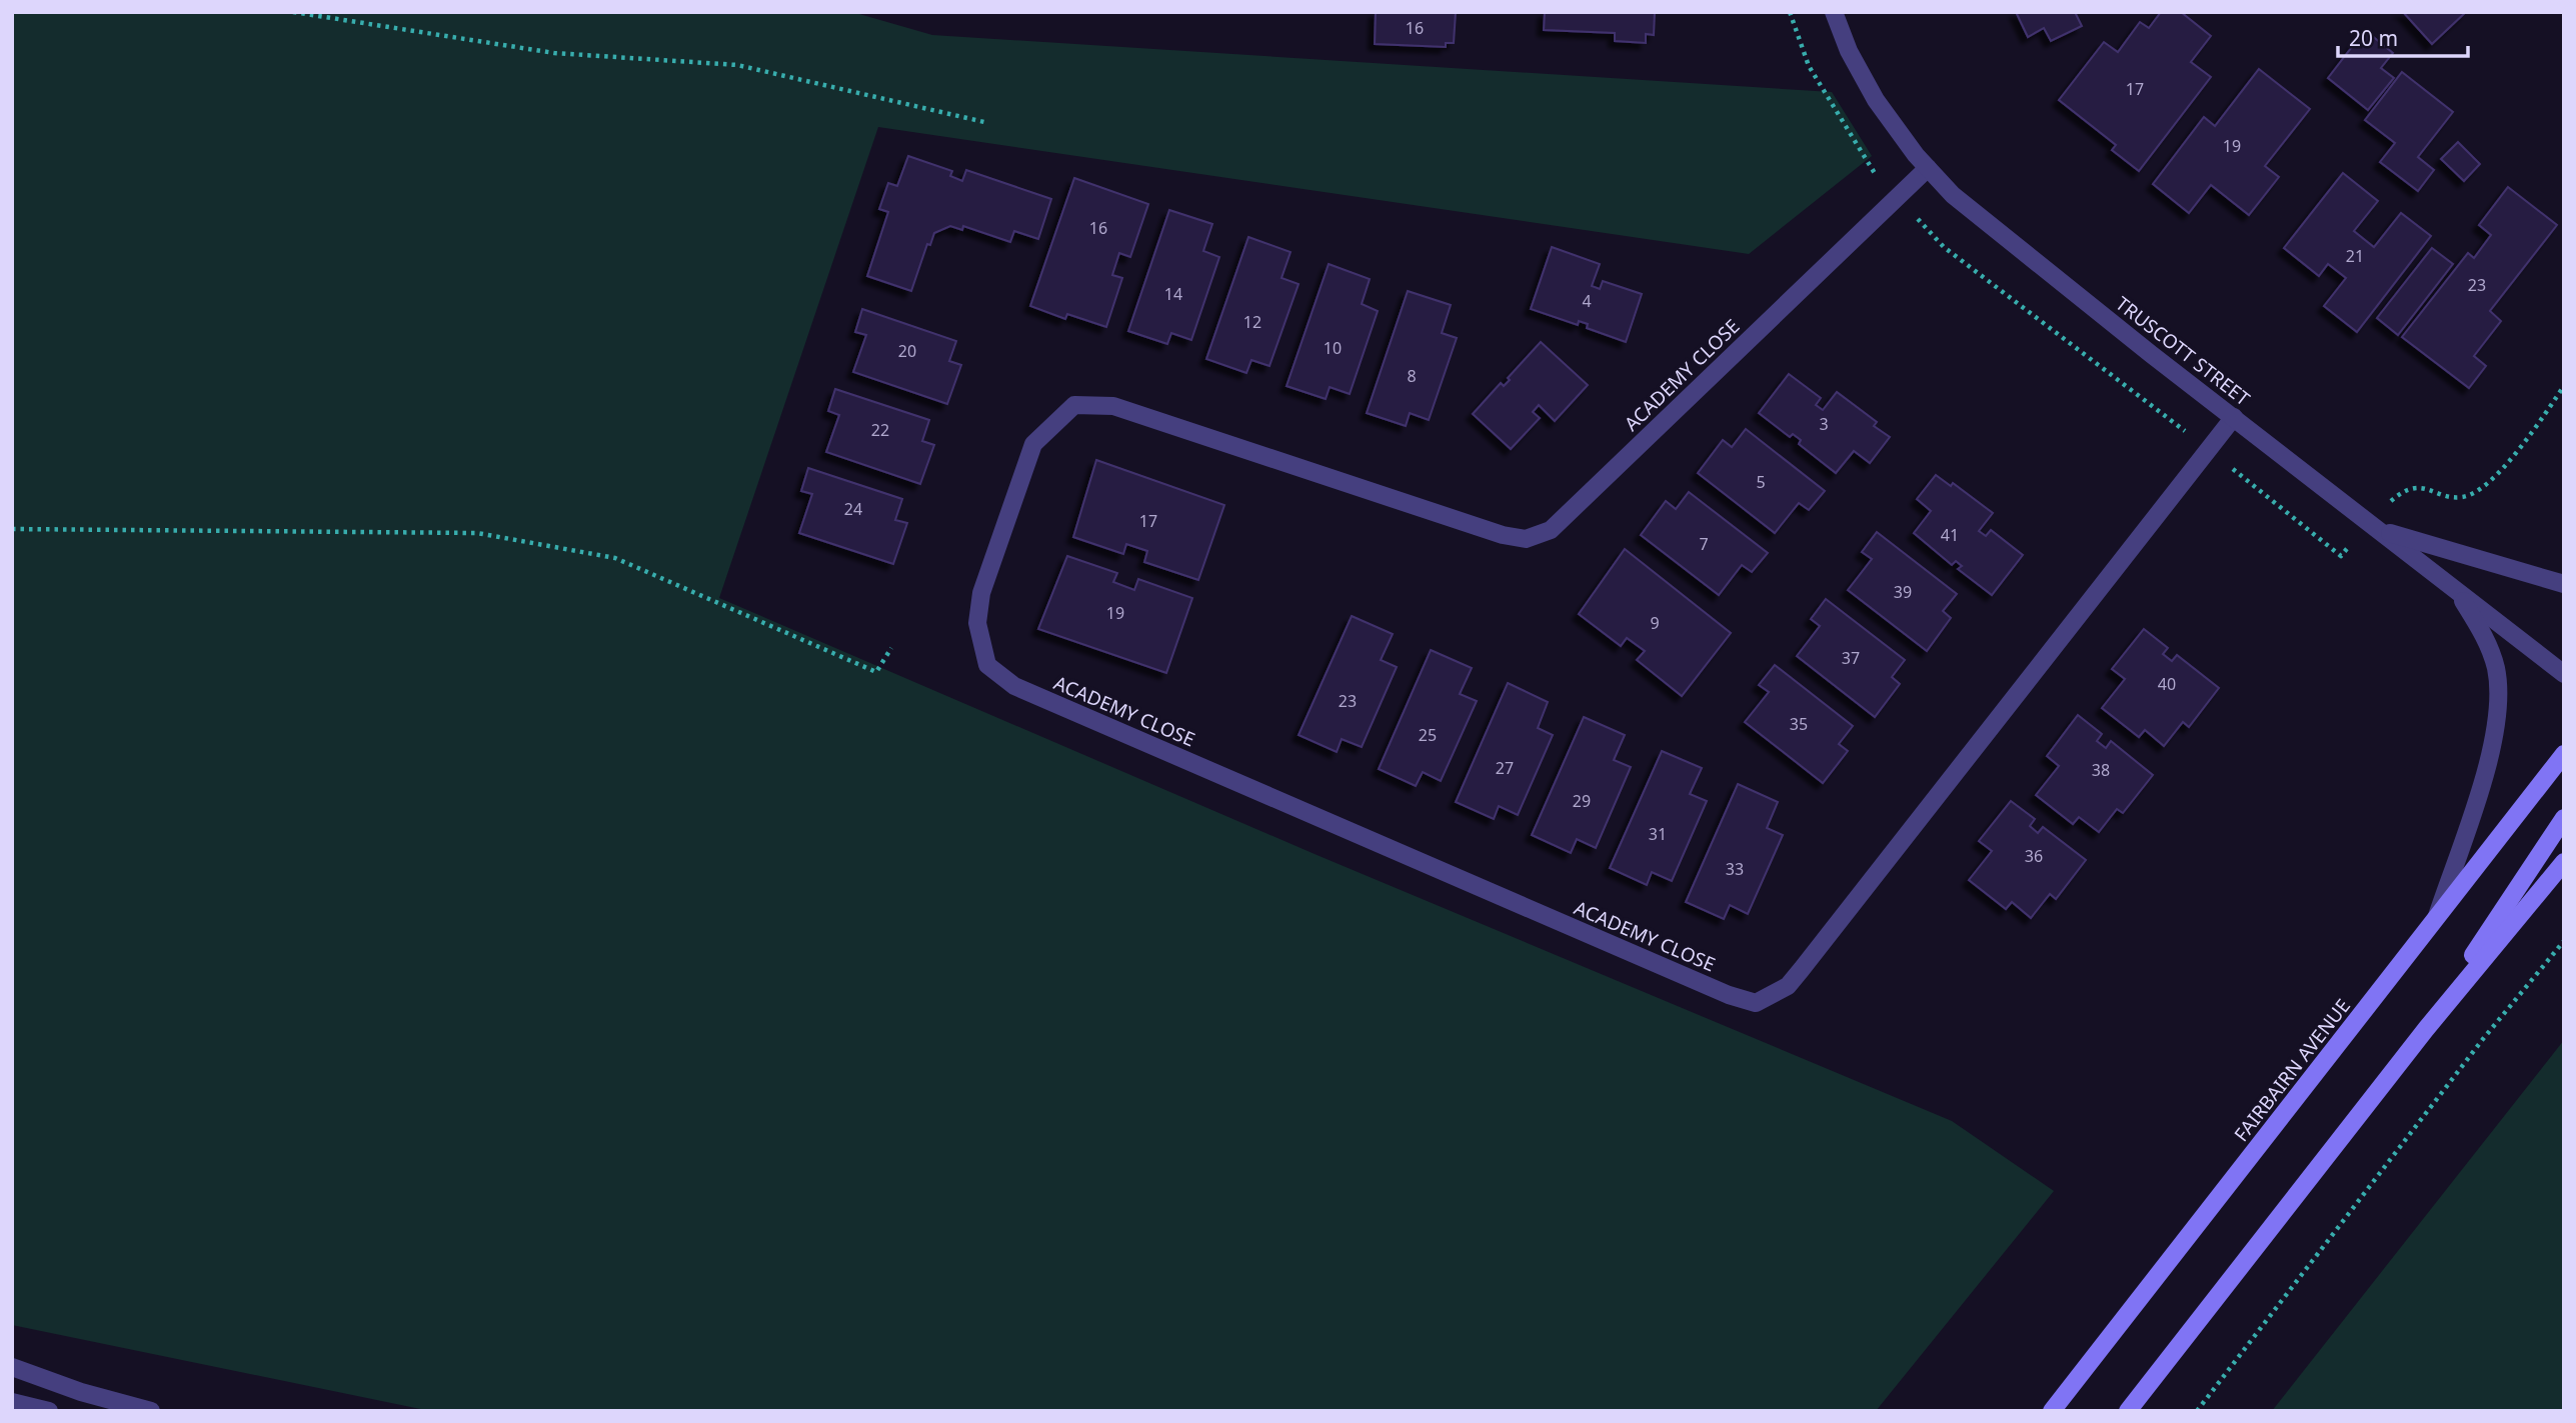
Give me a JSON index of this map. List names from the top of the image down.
{
  "streets": {
    "main road": ["FAIRBAIRN AVENUE"],
    "street": ["TRUSCOTT STREET", "ACADEMY CLOSE"]
  },
  "crossings": [
    ["TRUSCOTT STREET", "ACADEMY CLOSE"]
  ],
  "house_numbers": [
    "16",
    "17",
    "19",
    "16",
    "21",
    "23",
    "14",
    "4",
    "12",
    "10",
    "20",
    "8",
    "3",
    "22",
    "5",
    "24",
    "17",
    "41",
    "7",
    "39",
    "19",
    "9",
    "37",
    "40",
    "23",
    "35",
    "25",
    "27",
    "38",
    "29",
    "31",
    "36",
    "33"
  ],
  "scale_bar": "20 m"
}
